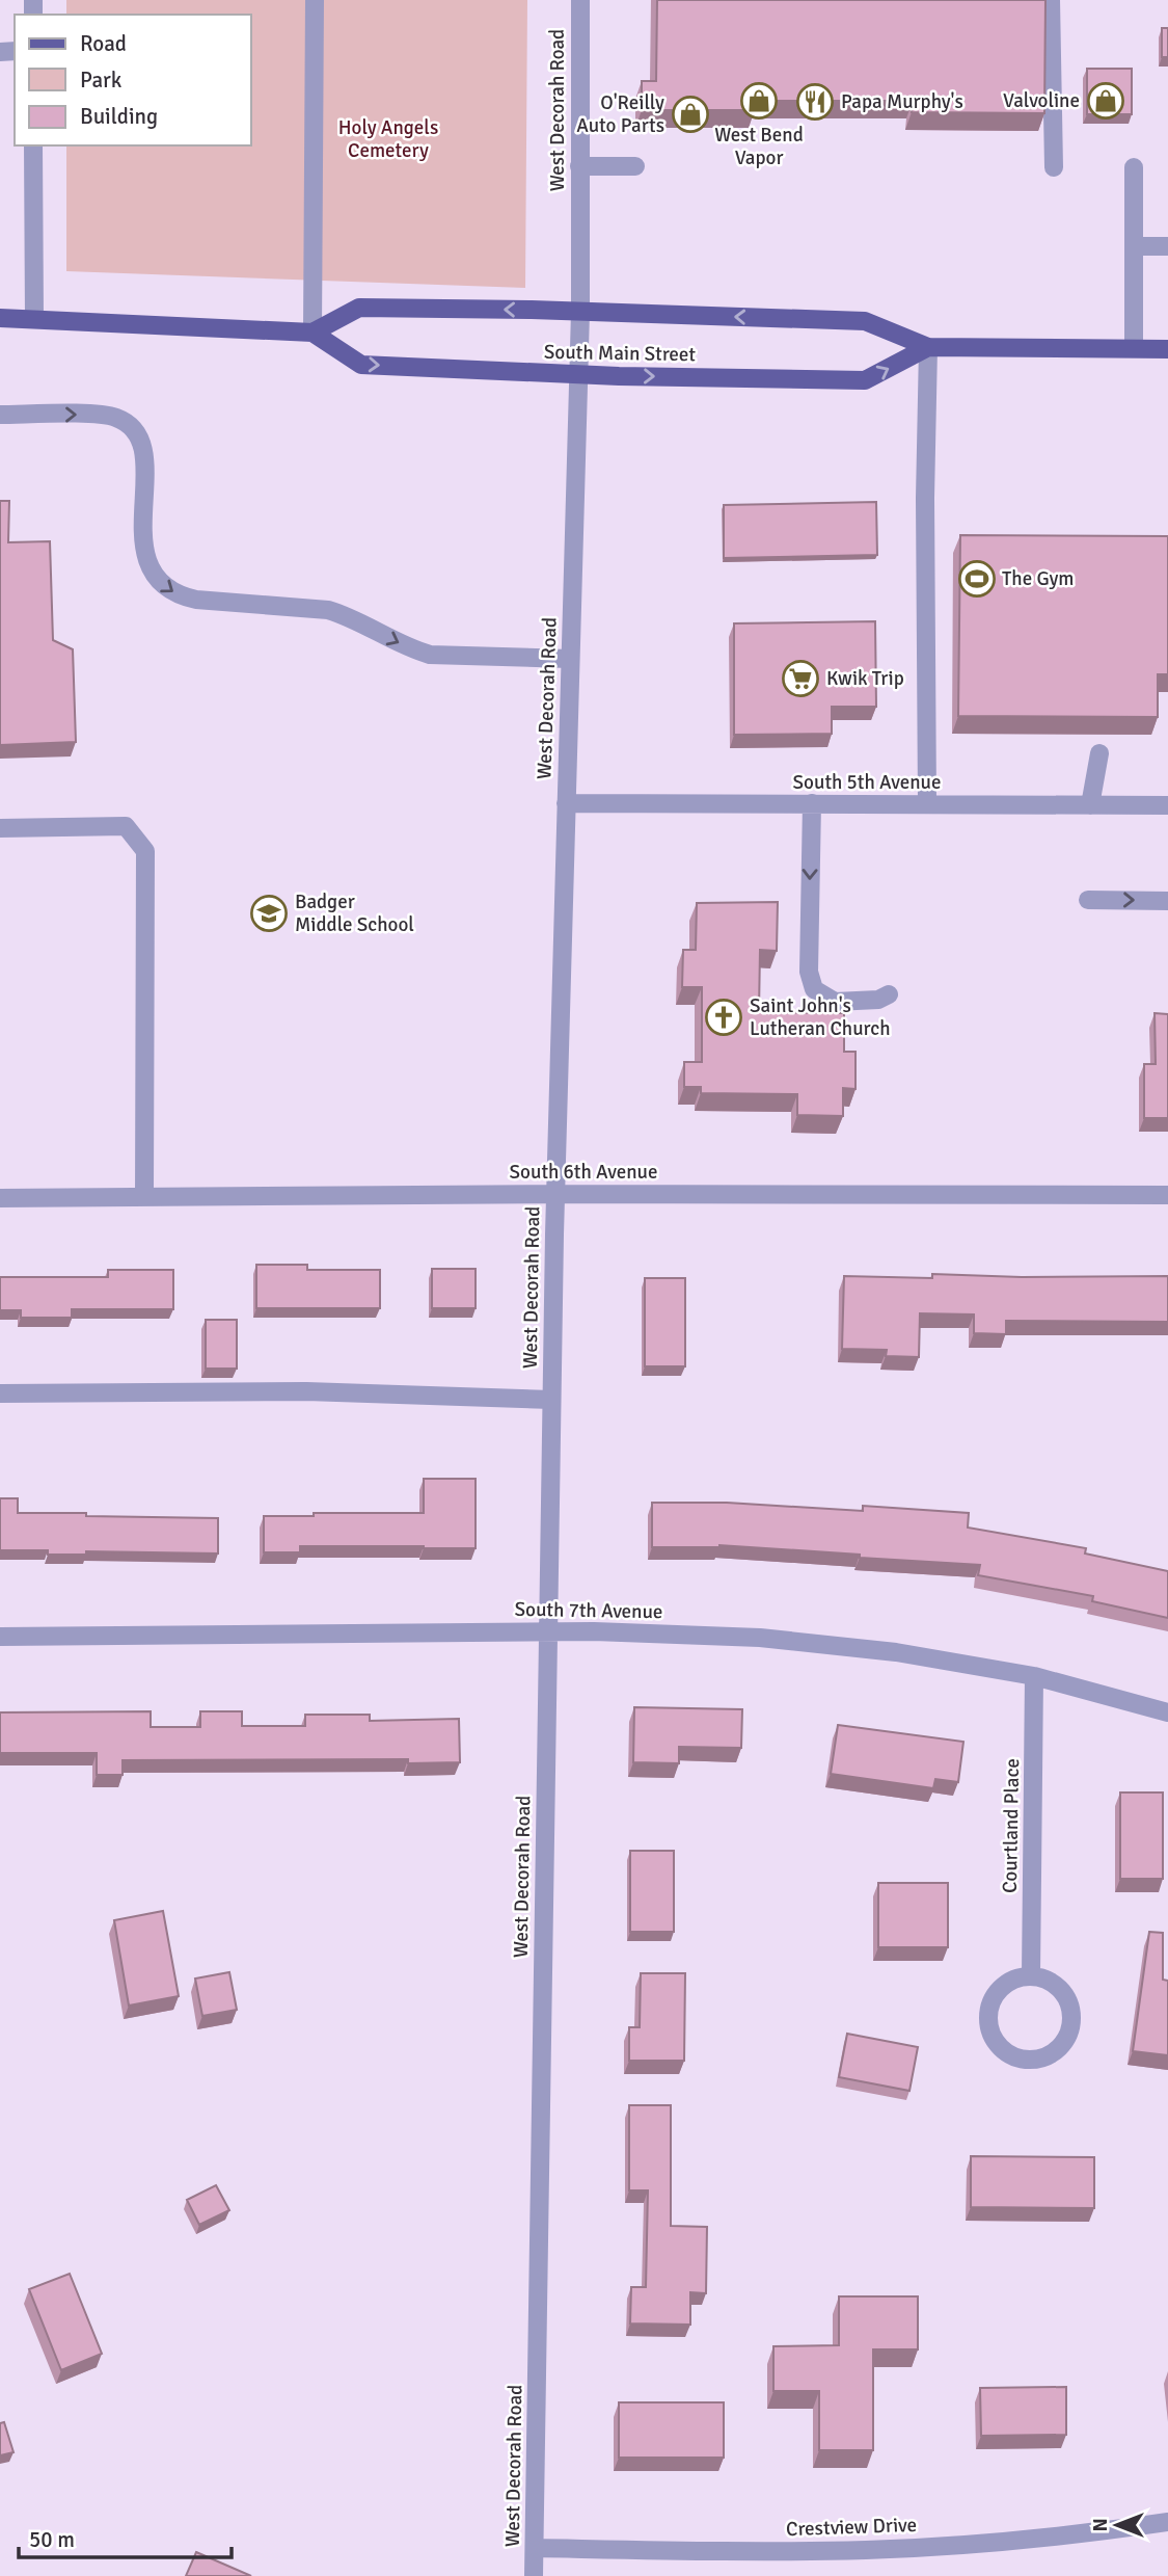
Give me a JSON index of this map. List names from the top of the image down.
{
  "streets": {
    "main road": ["South Main Street"],
    "street": [
      "West Decorah Road",
      "South 5th Avenue",
      "South 6th Avenue",
      "South 7th Avenue",
      "Courtland Place",
      "Crestview Drive"
    ]
  },
  "crossings": [
    ["West Decorah Road", "South Main Street"],
    ["West Decorah Road", "South 5th Avenue"],
    ["West Decorah Road", "South 6th Avenue"],
    ["West Decorah Road", "South 7th Avenue"],
    ["West Decorah Road", "Crestview Drive"],
    ["South 7th Avenue", "Courtland Place"]
  ],
  "parks": ["Holy Angels Cemetery"],
  "places": {
    "shop": ["West Bend Vapor", "Valvoline", "O'Reilly Auto Parts"],
    "restaurant": ["Papa Murphy's"],
    "sports": ["The Gym"],
    "supermarket": ["Kwik Trip"],
    "school or university": ["Badger Middle School"],
    "church": ["Saint John's Lutheran Church"]
  },
  "legend": ["Road", "Park", "Building"],
  "scale_bar": "50 m",
  "north": "left"
}
